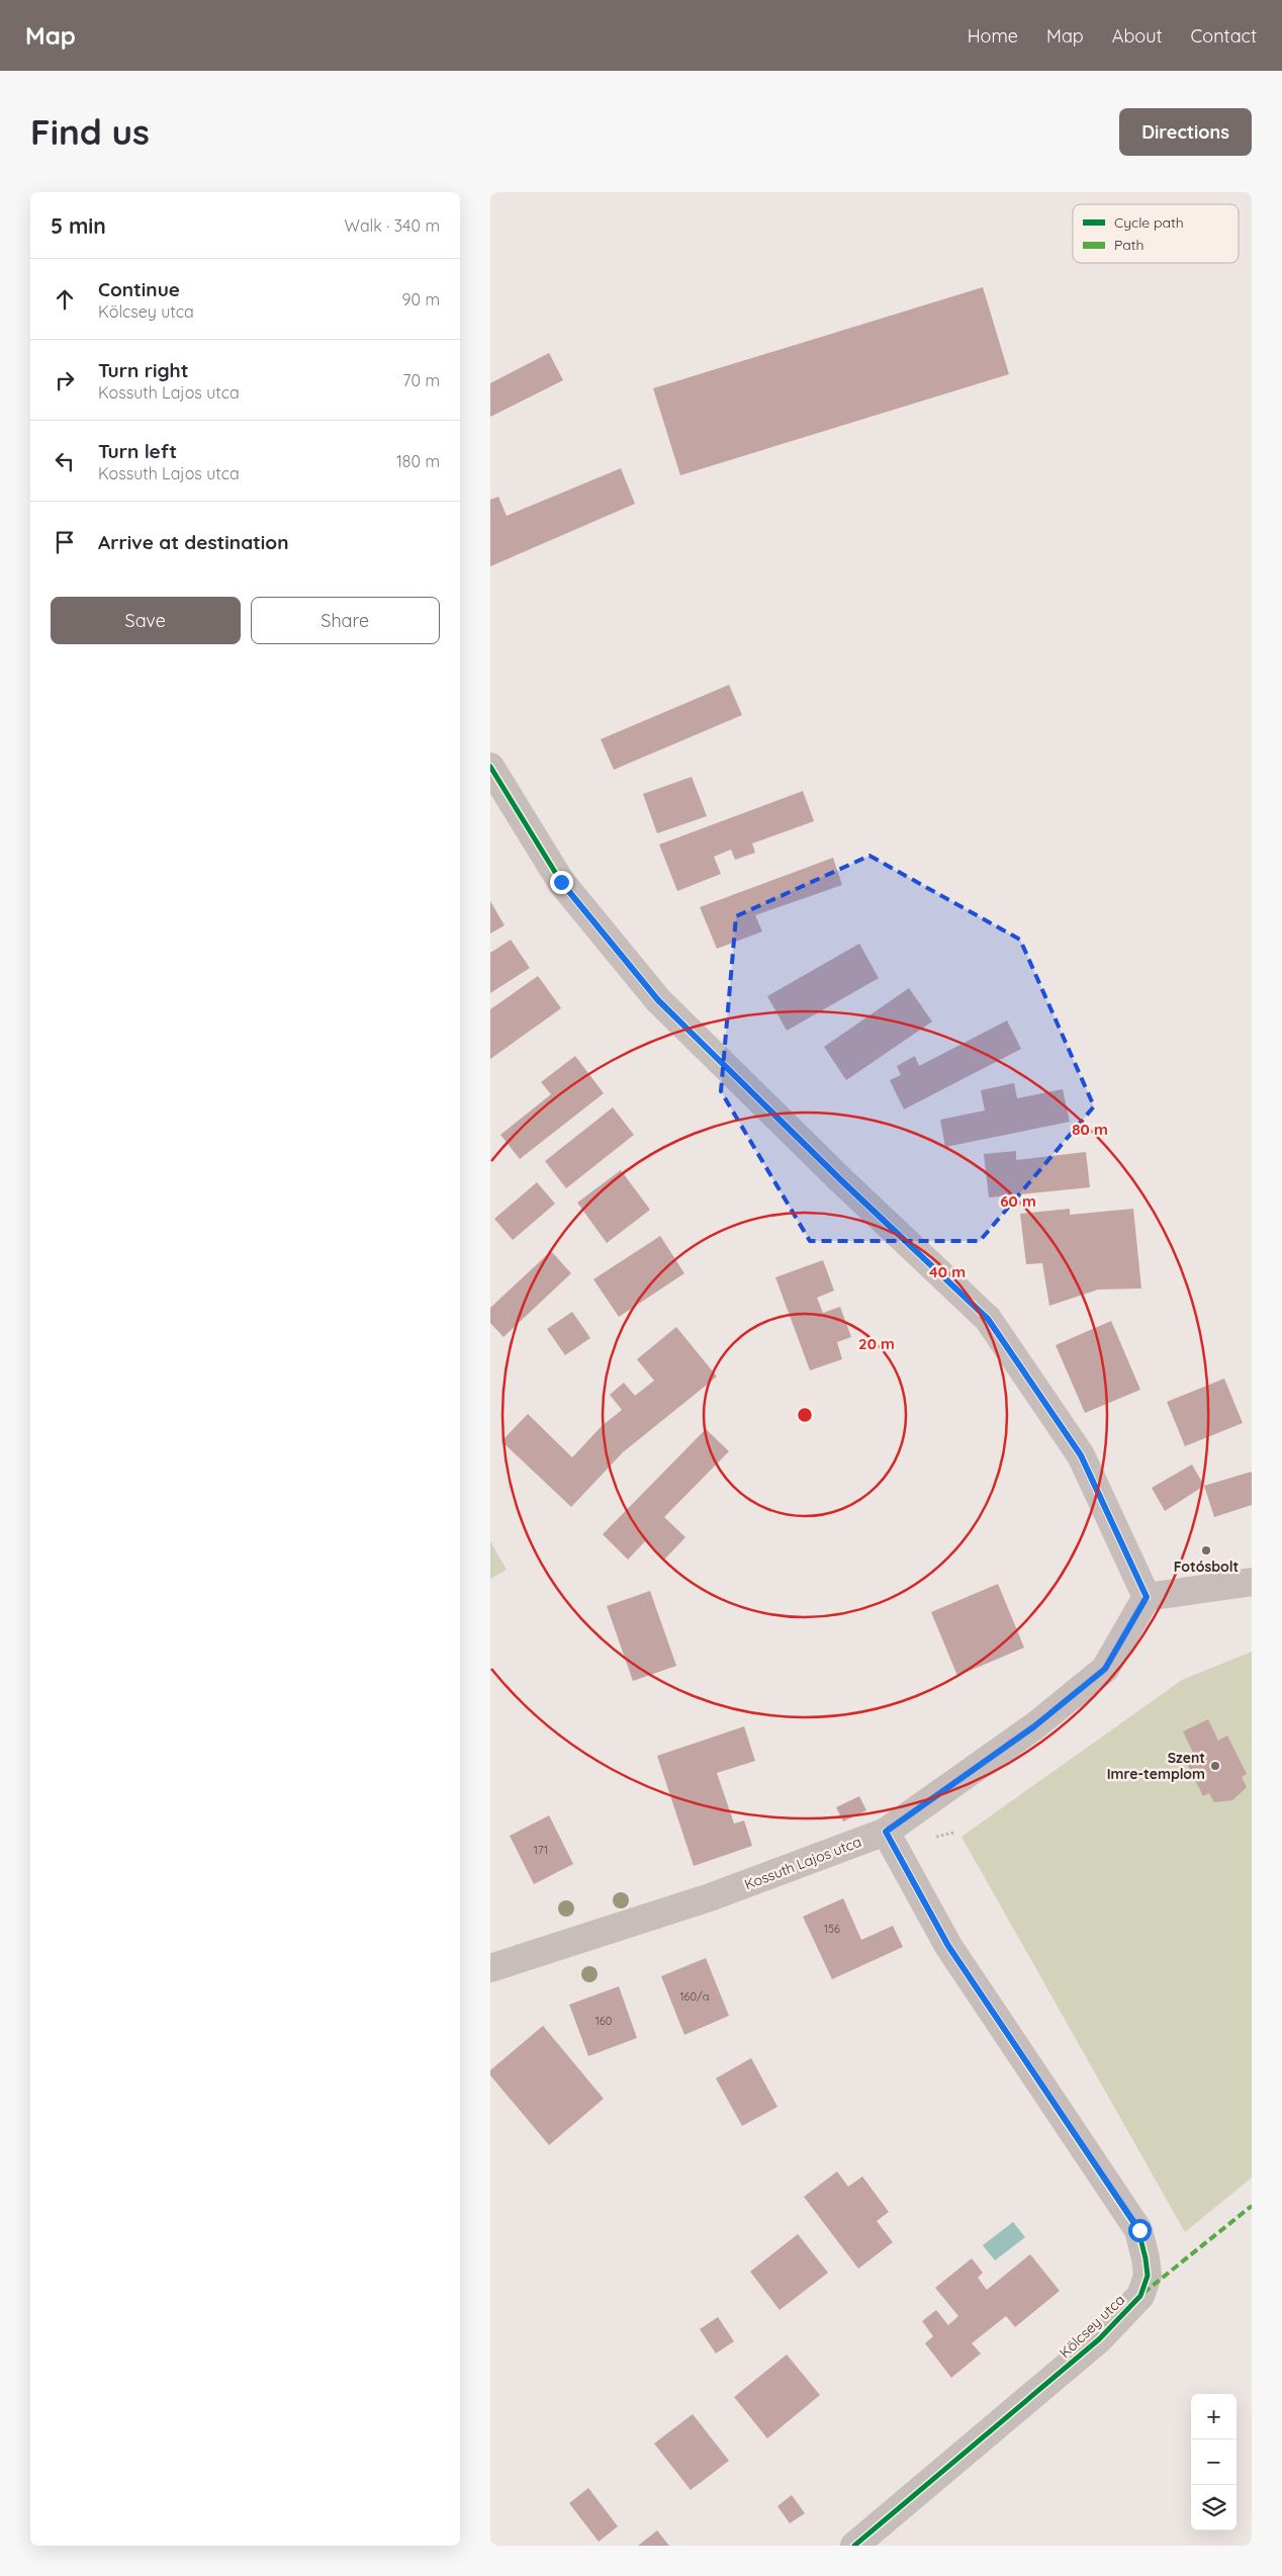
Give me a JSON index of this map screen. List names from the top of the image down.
{
  "streets": {
    "street": ["Kossuth Lajos utca", "Kölcsey utca"]
  },
  "crossings": [
    ["Kossuth Lajos utca", "Kölcsey utca"]
  ],
  "places": ["Fotósbolt", "Szent Imre-templom"],
  "house_numbers": [
    "171",
    "156",
    "160/a",
    "160"
  ],
  "legend": ["Cycle path", "Path"],
  "page": {
    "header": "Map",
    "nav": [
      "Home",
      "Map",
      "About",
      "Contact"
    ],
    "buttons": [
      "Directions",
      ["Save", "Share"]
    ],
    "title": "Find us",
    "heading": ["5 min", "Walk · 340 m"],
    "list": [
      ["Continue", "Kölcsey utca", "90 m"],
      ["Turn right", "Kossuth Lajos utca", "70 m"],
      ["Turn left", "Kossuth Lajos utca", "180 m"],
      "Arrive at destination"
    ],
    "map_buttons": ["+", "−"]
  },
  "rings": [
    "80 m",
    "60 m",
    "40 m",
    "20 m"
  ]
}
